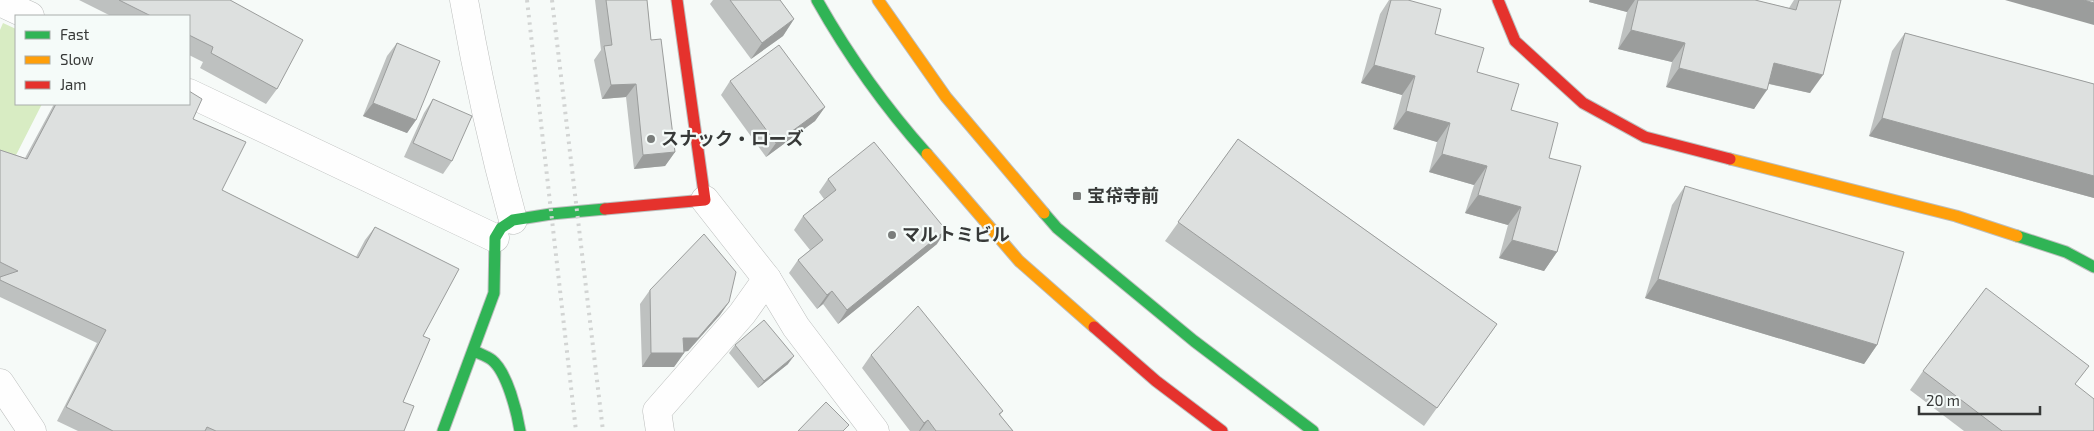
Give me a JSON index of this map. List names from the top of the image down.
{
  "places": {
    "other": ["スナック・ローズ", "マルトミビル"],
    "transit": ["宝帒寺前"]
  },
  "legend": ["Fast", "Slow", "Jam"],
  "scale_bar": "20 m"
}
